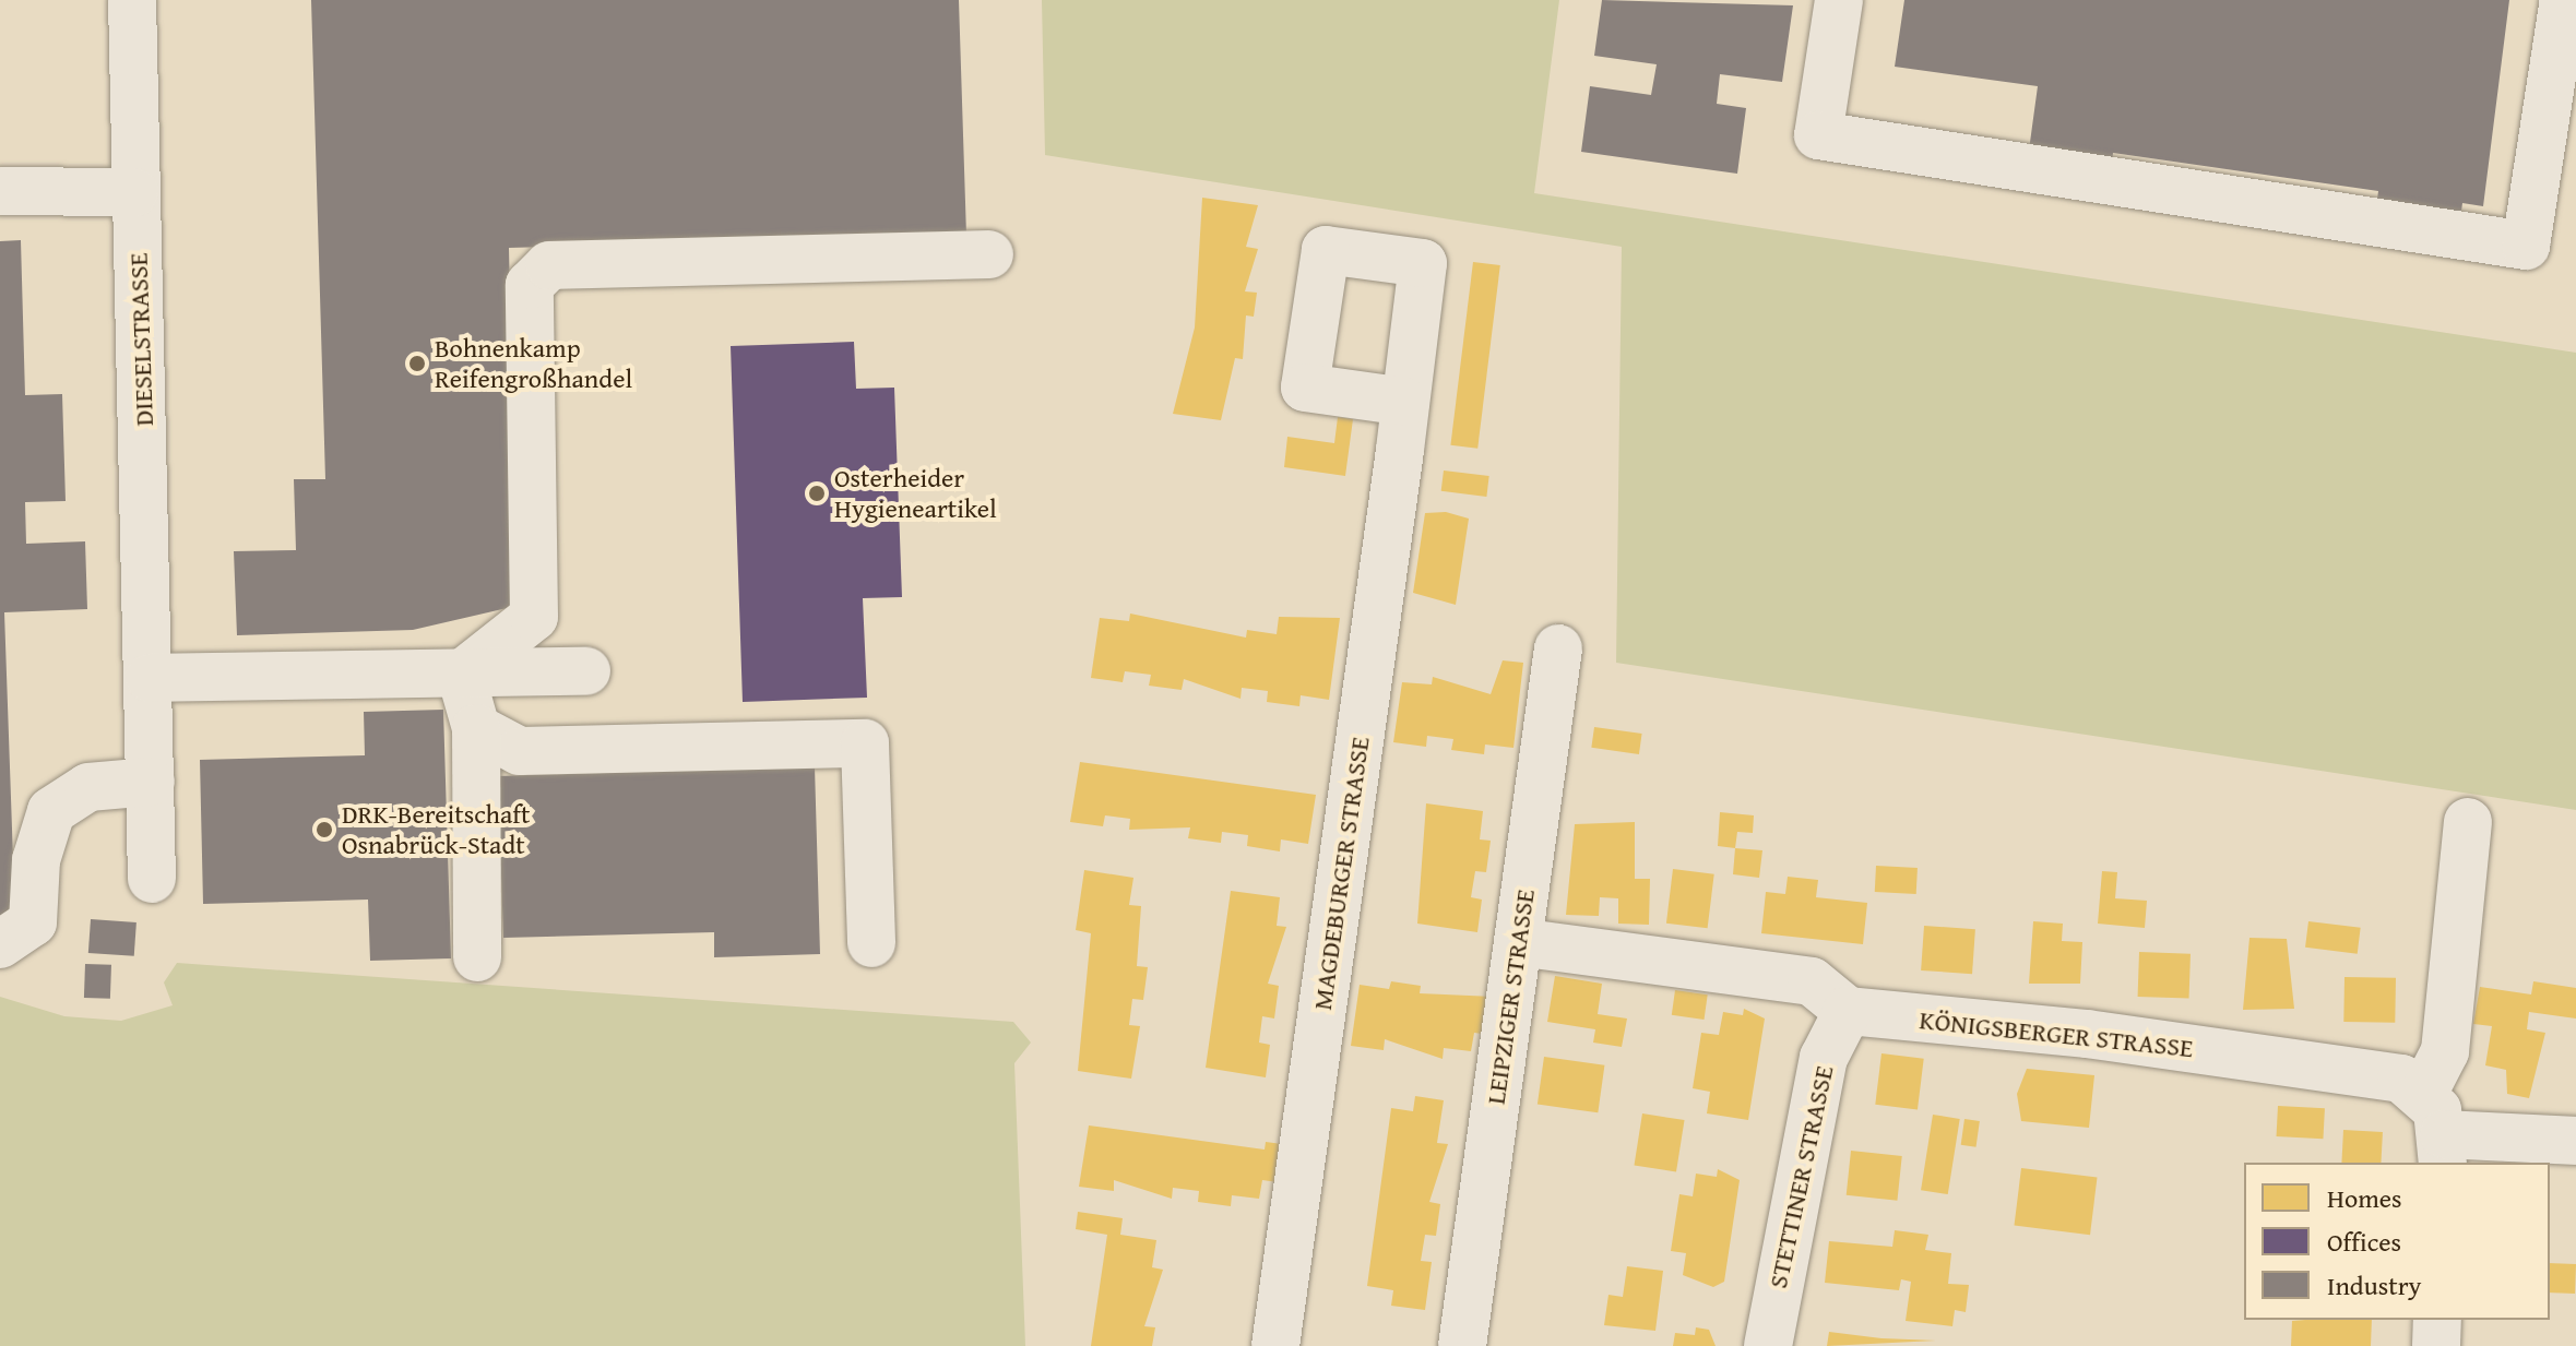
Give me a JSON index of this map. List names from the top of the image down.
{
  "streets": {
    "street": [
      "DIESELSTRASSE",
      "MAGDEBURGER STRASSE",
      "LEIPZIGER STRASSE",
      "KÖNIGSBERGER STRASSE",
      "STETTINER STRASSE"
    ]
  },
  "crossings": [
    ["KÖNIGSBERGER STRASSE", "STETTINER STRASSE"]
  ],
  "places": ["Bohnenkamp Reifengroßhandel", "Osterheider Hygieneartikel", "DRK-Bereitschaft Osnabrück-Stadt"],
  "legend": ["Homes", "Offices", "Industry"]
}
